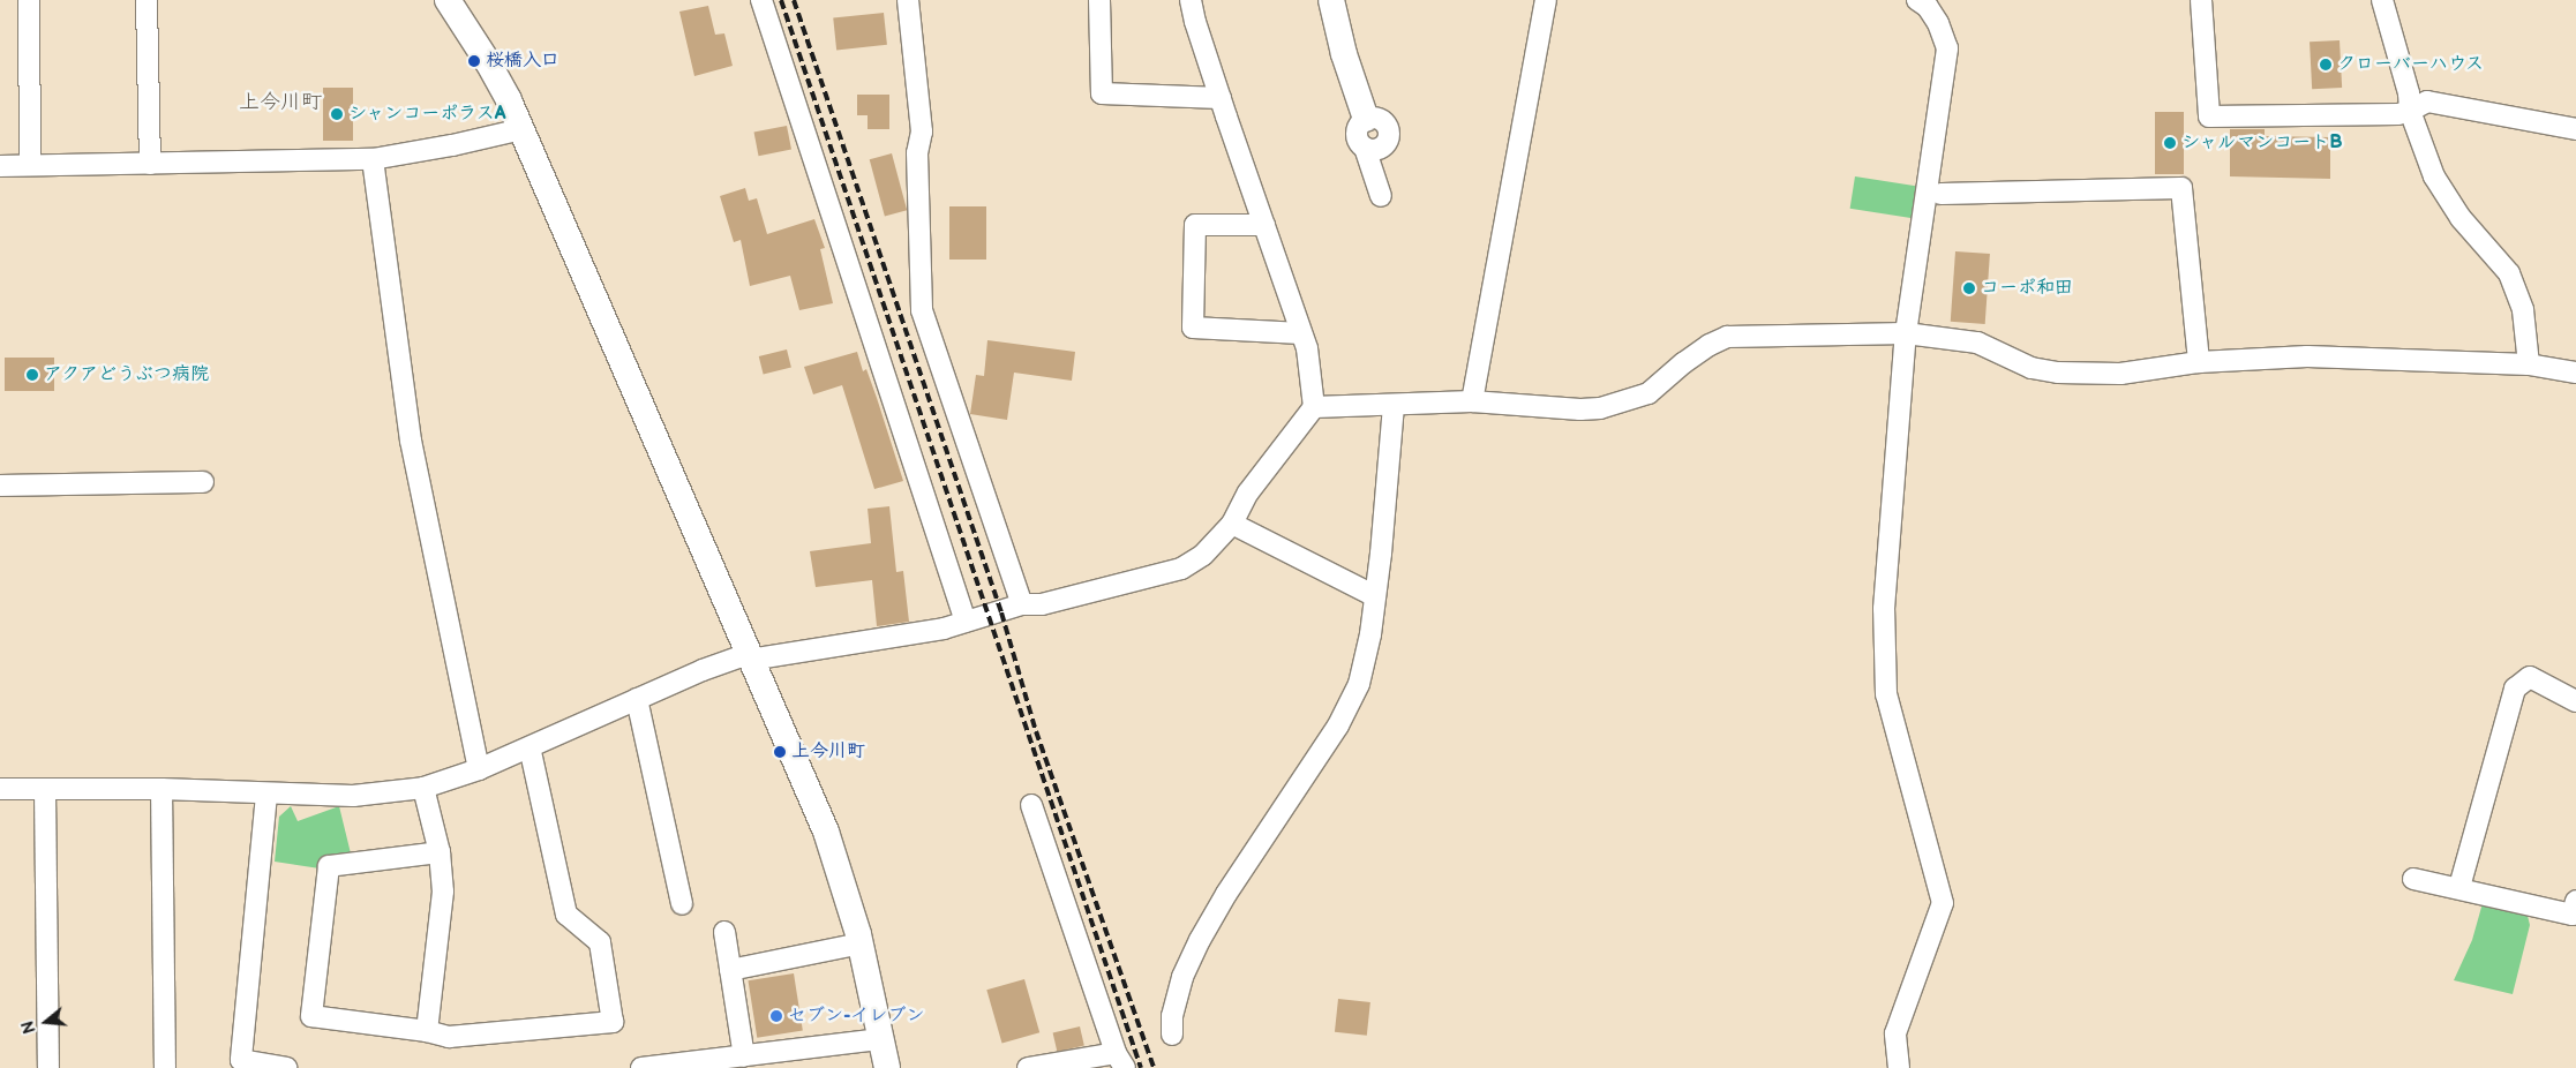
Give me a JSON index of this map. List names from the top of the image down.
{
  "districts": ["上今川町"],
  "places": [
    "桜橋入口",
    "クローバーハウス",
    "シャンコーポラスA",
    "シャルマンコートB",
    "コーポ和田",
    "アクアどうぶつ病院",
    "上今川町",
    "セブン-イレブン"
  ],
  "north": "left"
}
